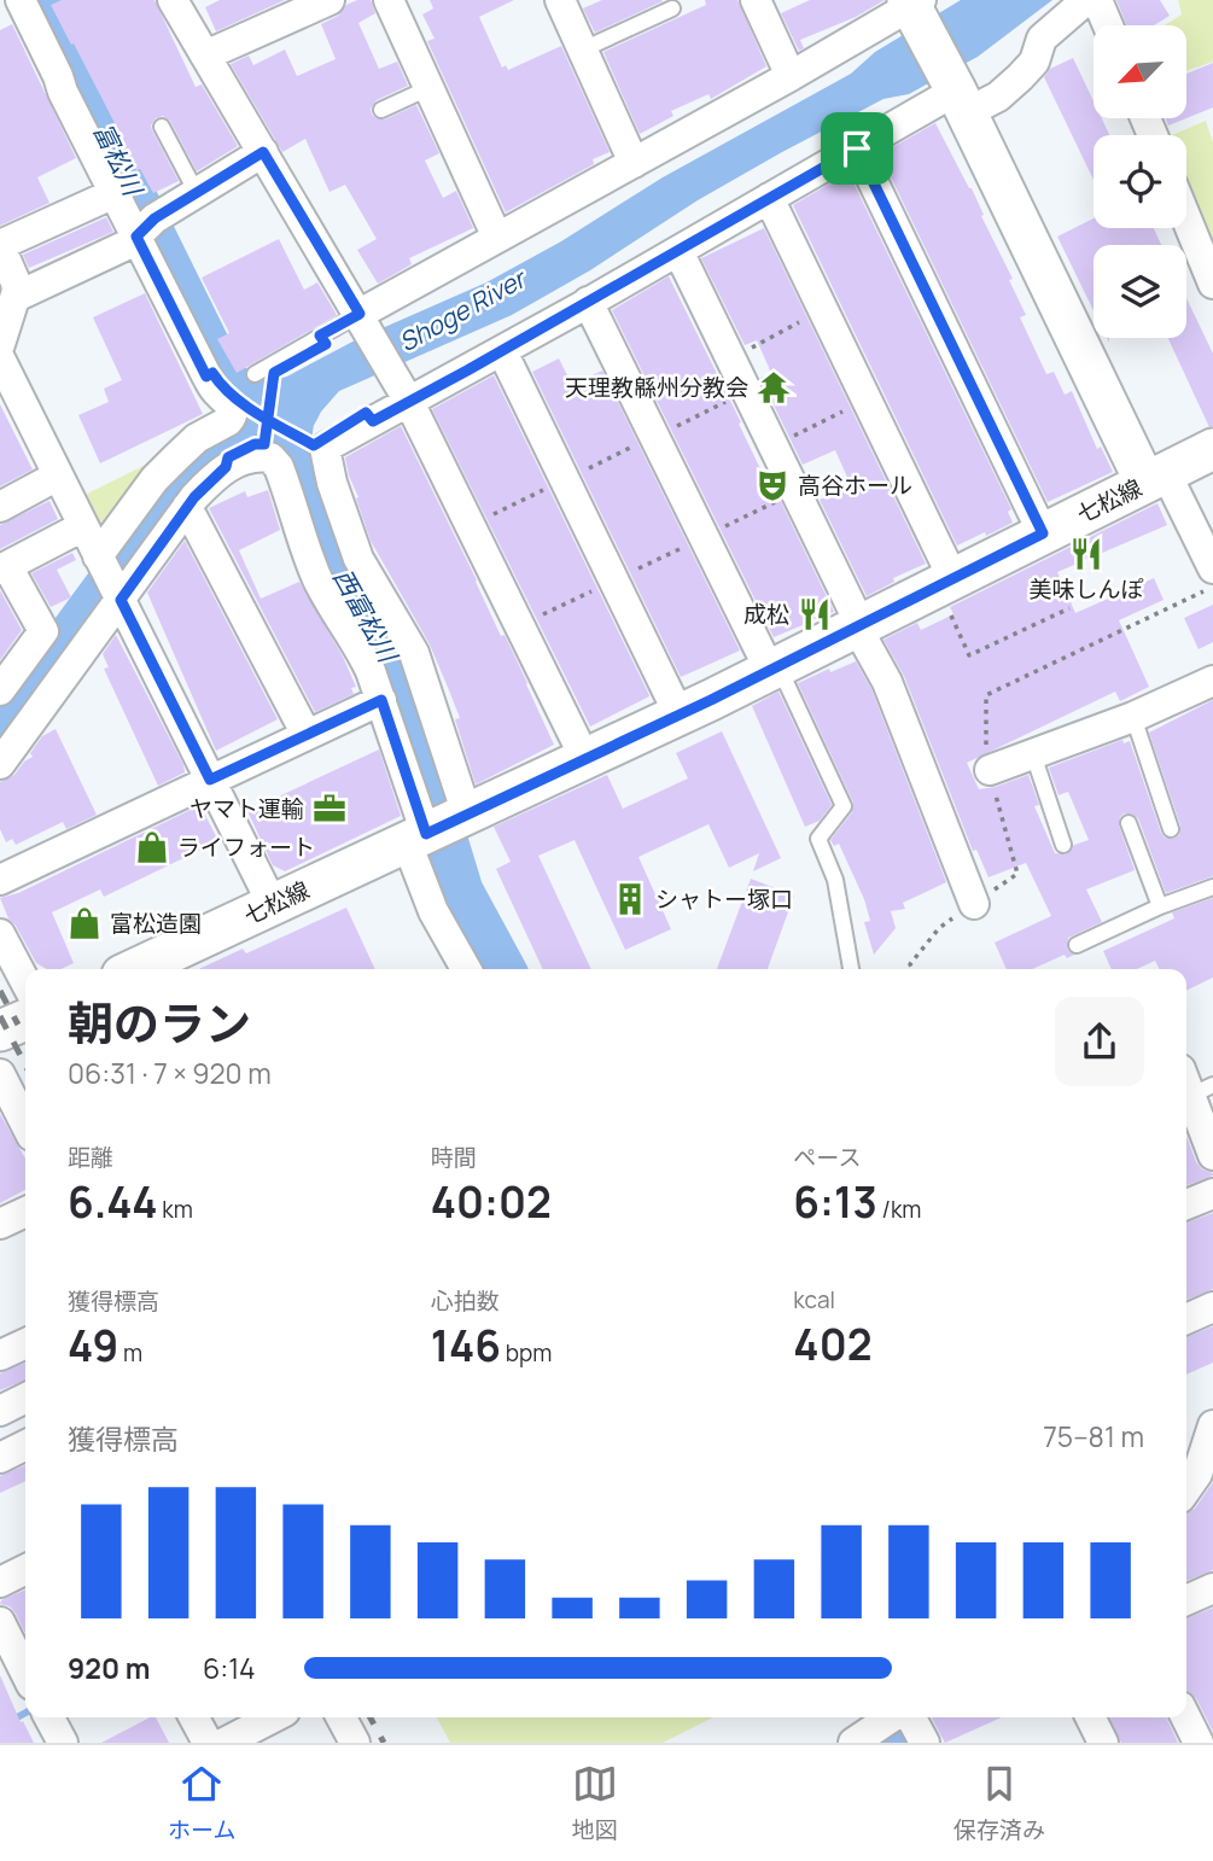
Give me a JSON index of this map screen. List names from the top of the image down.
{
  "streets": {
    "street": ["七松線"]
  },
  "water": ["富松川", "Shoge River", "西富松川"],
  "places": {
    "temple": ["天理教緜州分教会"],
    "theatre": ["高谷ホール"],
    "restaurant": ["美味しんぽ", "成松"],
    "office": ["ヤマト運輸"],
    "shop": ["ライフォート", "富松造園"],
    "building": ["シャトー塚口"]
  },
  "north": "bottom left",
  "page": {
    "heading": ["朝のラン", "06:31 · 7 × 920 m"],
    "stats": [
      ["距離", "6.44 km"],
      ["時間", "40:02"],
      ["ペース", "6:13 /km"],
      ["獲得標高", "49 m"],
      ["心拍数", "146 bpm"],
      ["kcal", "402"]
    ],
    "chart": ["獲得標高", "75–81 m"],
    "list": [
      {
        "name": "920 m",
        "note": "6:14"
      }
    ],
    "tabs": ["ホーム", "地図", "保存済み"]
  }
}
